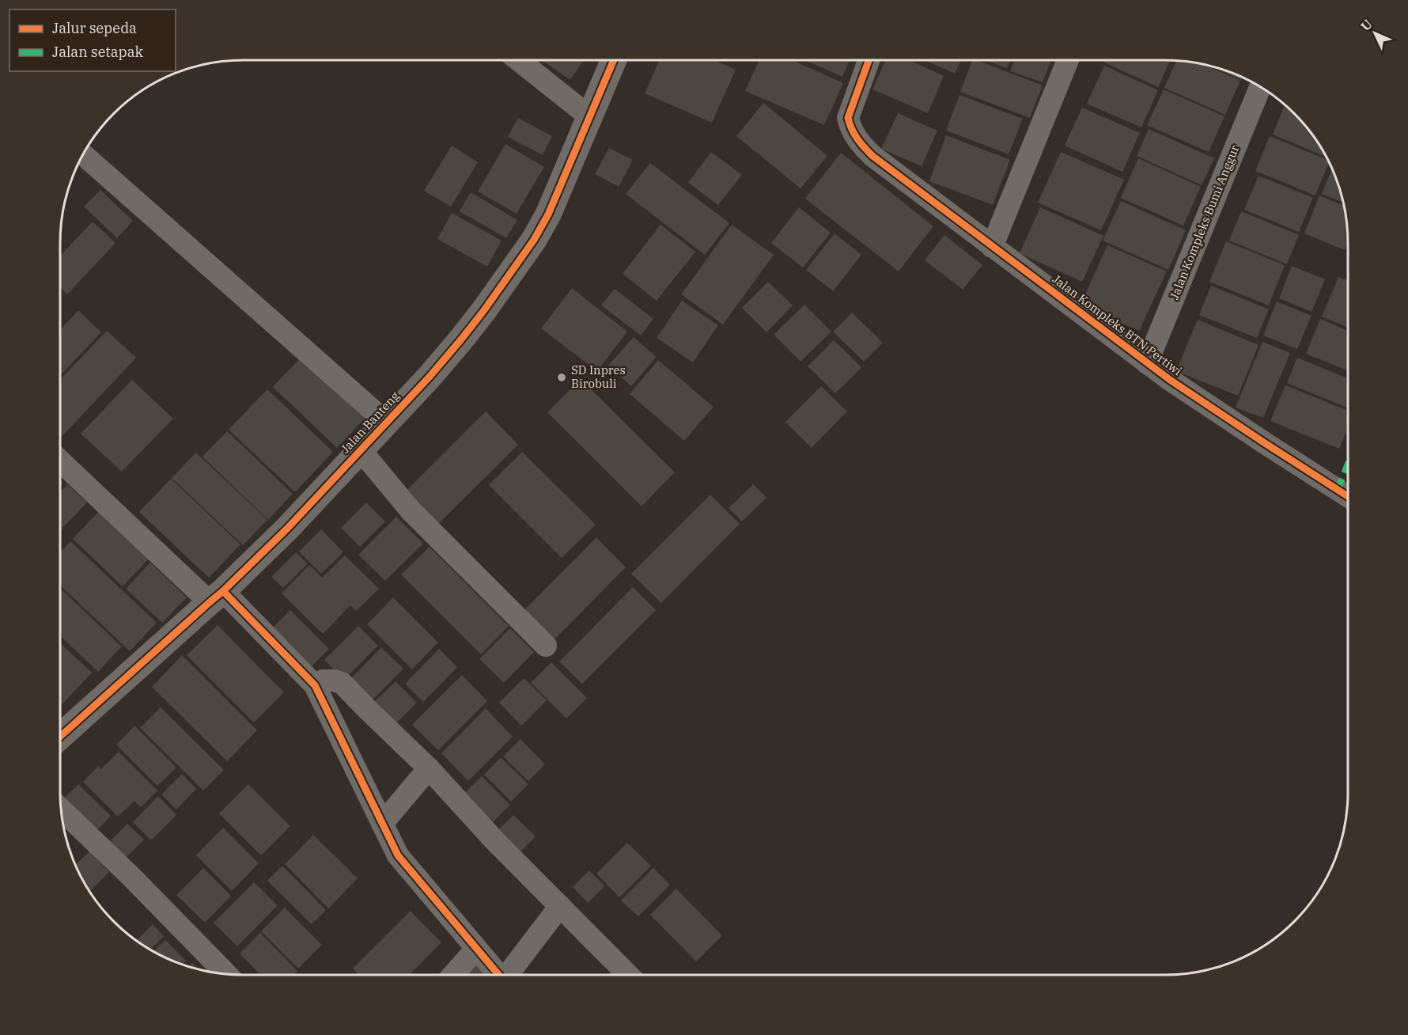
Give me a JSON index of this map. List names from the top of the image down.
{
  "streets": {
    "street": ["Jalan Kompleks Bumi Anggur", "Jalan Kompleks BTN Pertiwi", "Jalan Banteng"]
  },
  "crossings": [
    ["Jalan Kompleks Bumi Anggur", "Jalan Kompleks BTN Pertiwi"]
  ],
  "places": ["SD Inpres Birobuli"],
  "legend": ["Jalur sepeda", "Jalan setapak"],
  "north": "top left"
}
